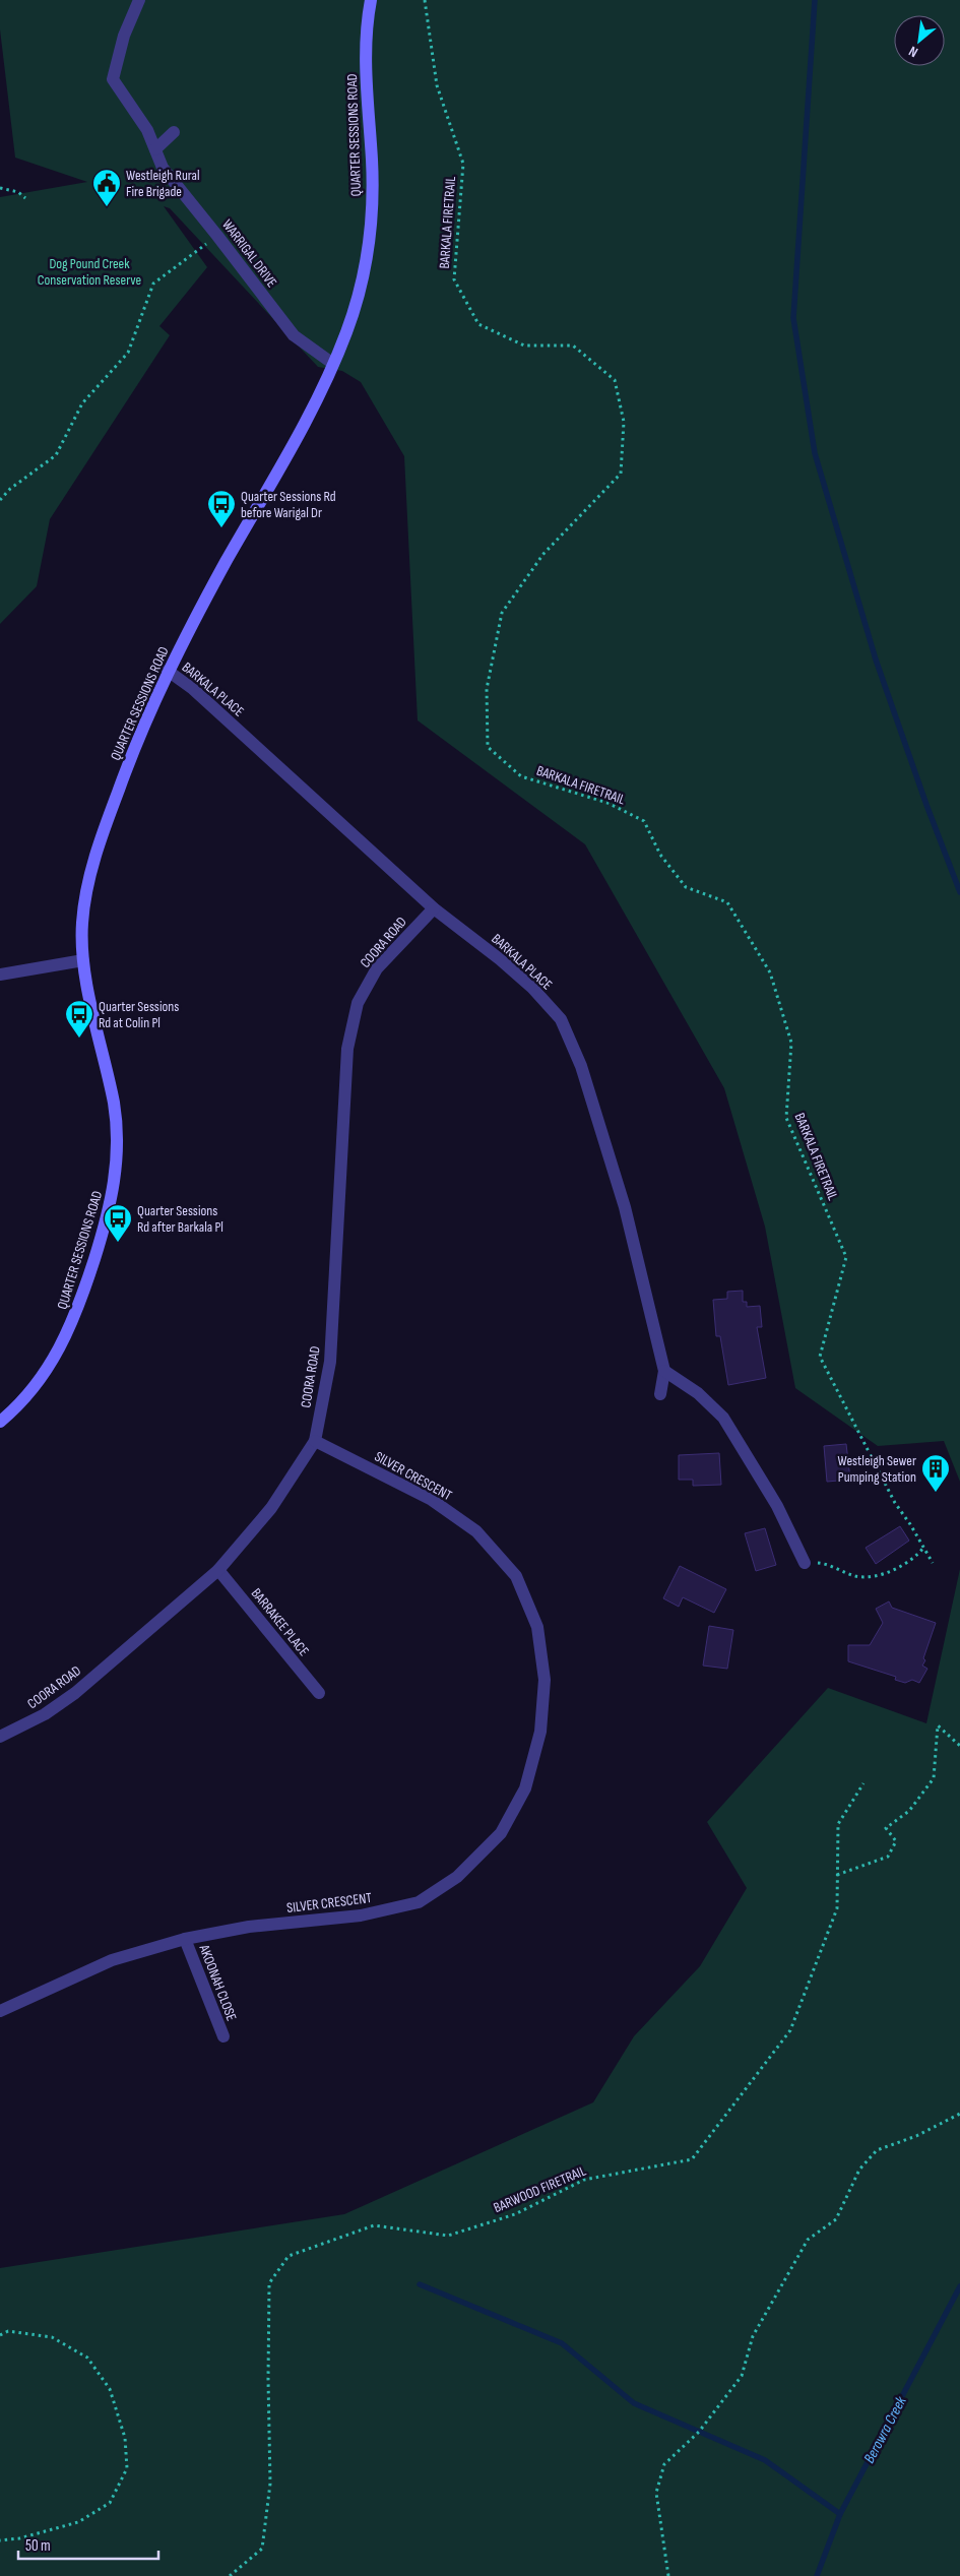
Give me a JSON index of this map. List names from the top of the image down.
{
  "streets": {
    "main road": ["QUARTER SESSIONS ROAD"],
    "street": [
      "WARRIGAL DRIVE",
      "BARKALA PLACE",
      "COORA ROAD",
      "SILVER CRESCENT",
      "BARRAKEE PLACE",
      "AKOONAH CLOSE"
    ],
    "path": ["BARKALA FIRETRAIL", "BARWOOD FIRETRAIL"]
  },
  "crossings": [
    ["QUARTER SESSIONS ROAD", "WARRIGAL DRIVE"],
    ["QUARTER SESSIONS ROAD", "BARKALA PLACE"],
    ["BARKALA PLACE", "COORA ROAD"],
    ["COORA ROAD", "SILVER CRESCENT"],
    ["COORA ROAD", "BARRAKEE PLACE"],
    ["SILVER CRESCENT", "AKOONAH CLOSE"]
  ],
  "water": ["Berowra Creek"],
  "parks": ["Dog Pound Creek Conservation Reserve"],
  "places": {
    "public building": ["Westleigh Rural Fire Brigade"],
    "bus stop": ["Quarter Sessions Rd before Warigal Dr", "Quarter Sessions Rd at Colin Pl", "Quarter Sessions Rd after Barkala Pl"],
    "building": ["Westleigh Sewer Pumping Station"]
  },
  "scale_bar": "50 m",
  "north": "bottom left"
}
